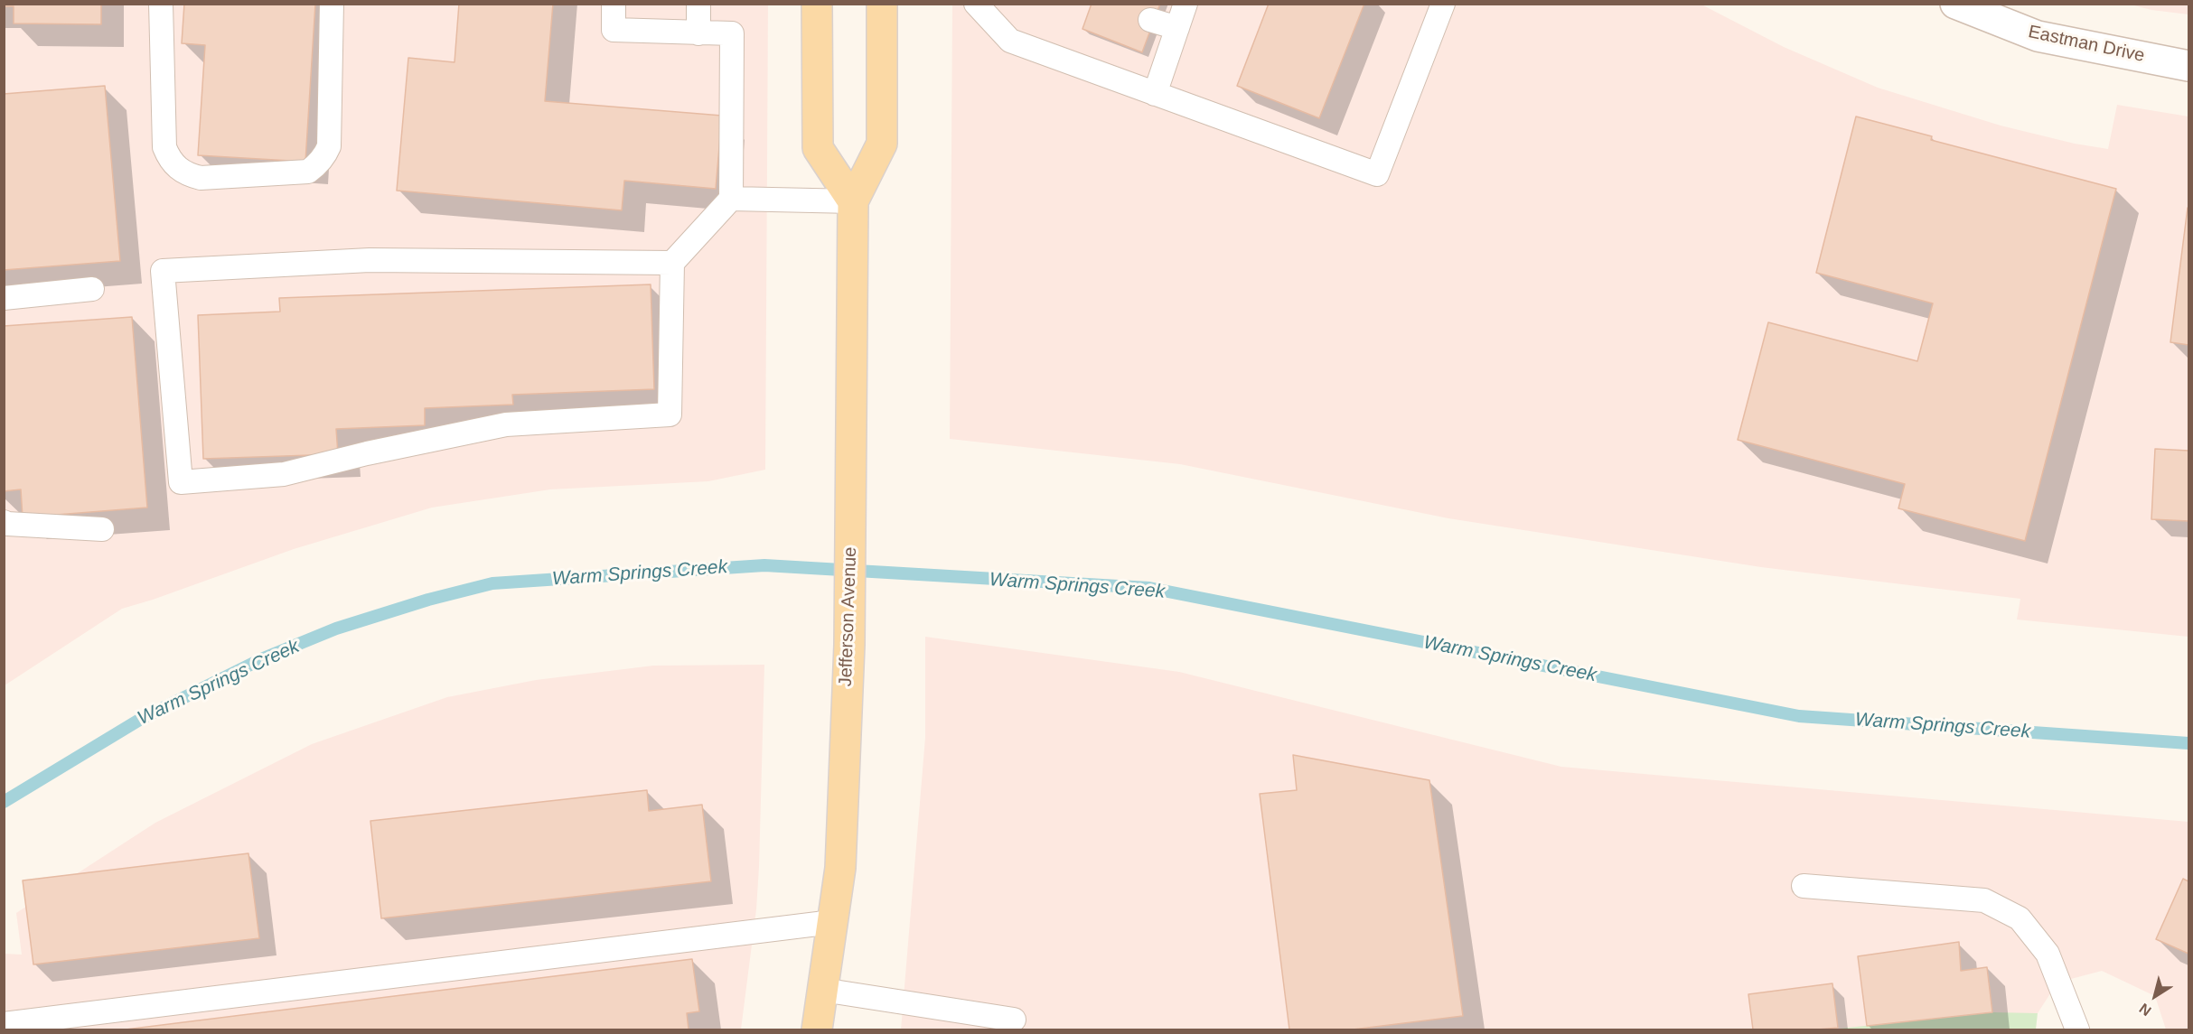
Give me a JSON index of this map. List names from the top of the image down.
{
  "streets": {
    "main road": ["Jefferson Avenue"],
    "street": ["Eastman Drive"]
  },
  "water": ["Warm Springs Creek"],
  "north": "bottom left"
}
